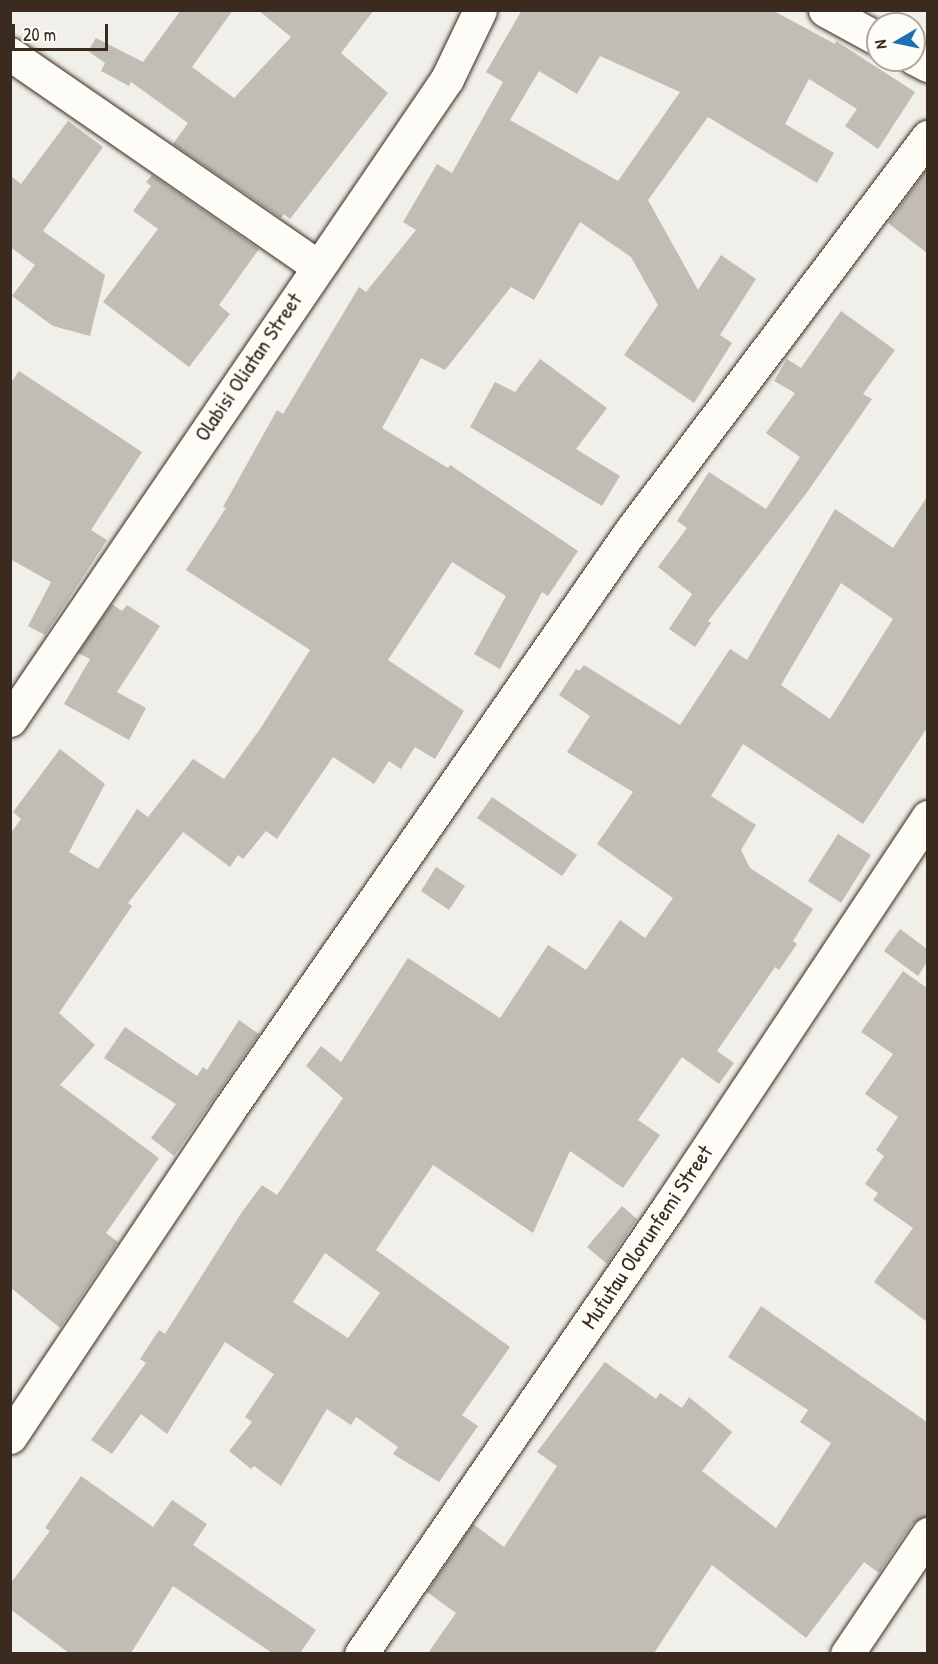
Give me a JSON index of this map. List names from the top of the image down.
{
  "streets": {
    "street": ["Olabisi Oliatan Street", "Mufutau Olorunfemi Street"]
  },
  "scale_bar": "20 m",
  "north": "left"
}
